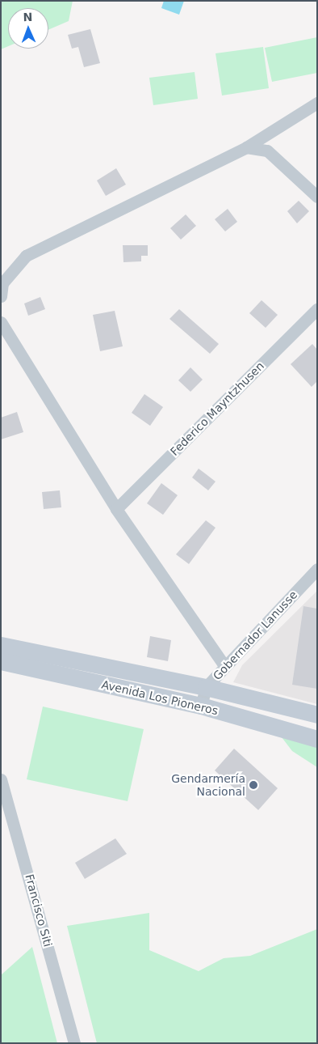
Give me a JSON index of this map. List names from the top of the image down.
{
  "streets": {
    "main road": ["Avenida Los Pioneros"],
    "street": ["Federico Mayntzhusen", "Gobernador Lanusse", "Francisco Siti"]
  },
  "crossings": [
    ["Gobernador Lanusse", "Avenida Los Pioneros"]
  ],
  "places": ["Gendarmería Nacional"],
  "north": "top"
}
